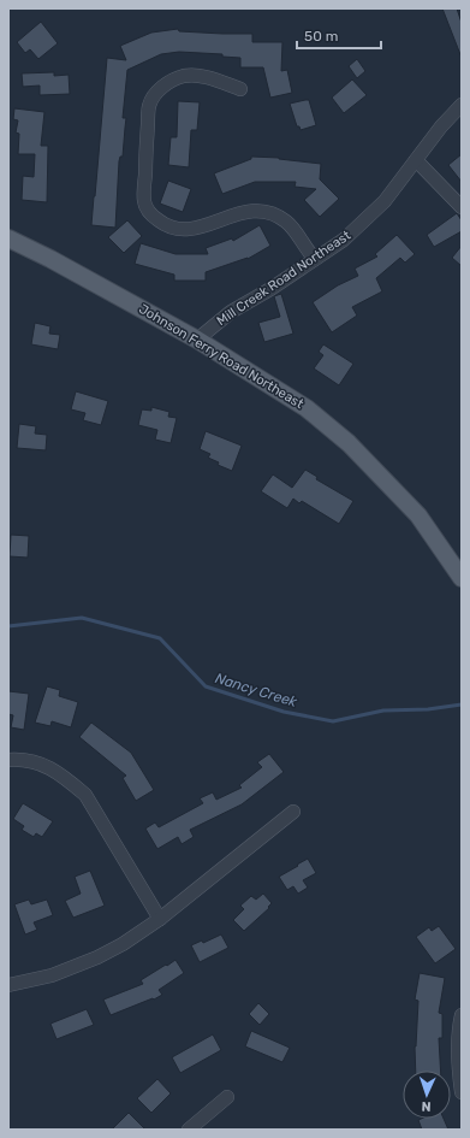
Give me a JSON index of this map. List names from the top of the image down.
{
  "streets": {
    "main road": ["Johnson Ferry Road Northeast"],
    "street": ["Mill Creek Road Northeast"]
  },
  "crossings": [
    ["Mill Creek Road Northeast", "Johnson Ferry Road Northeast"]
  ],
  "water": ["Nancy Creek"],
  "scale_bar": "50 m",
  "north": "bottom"
}
